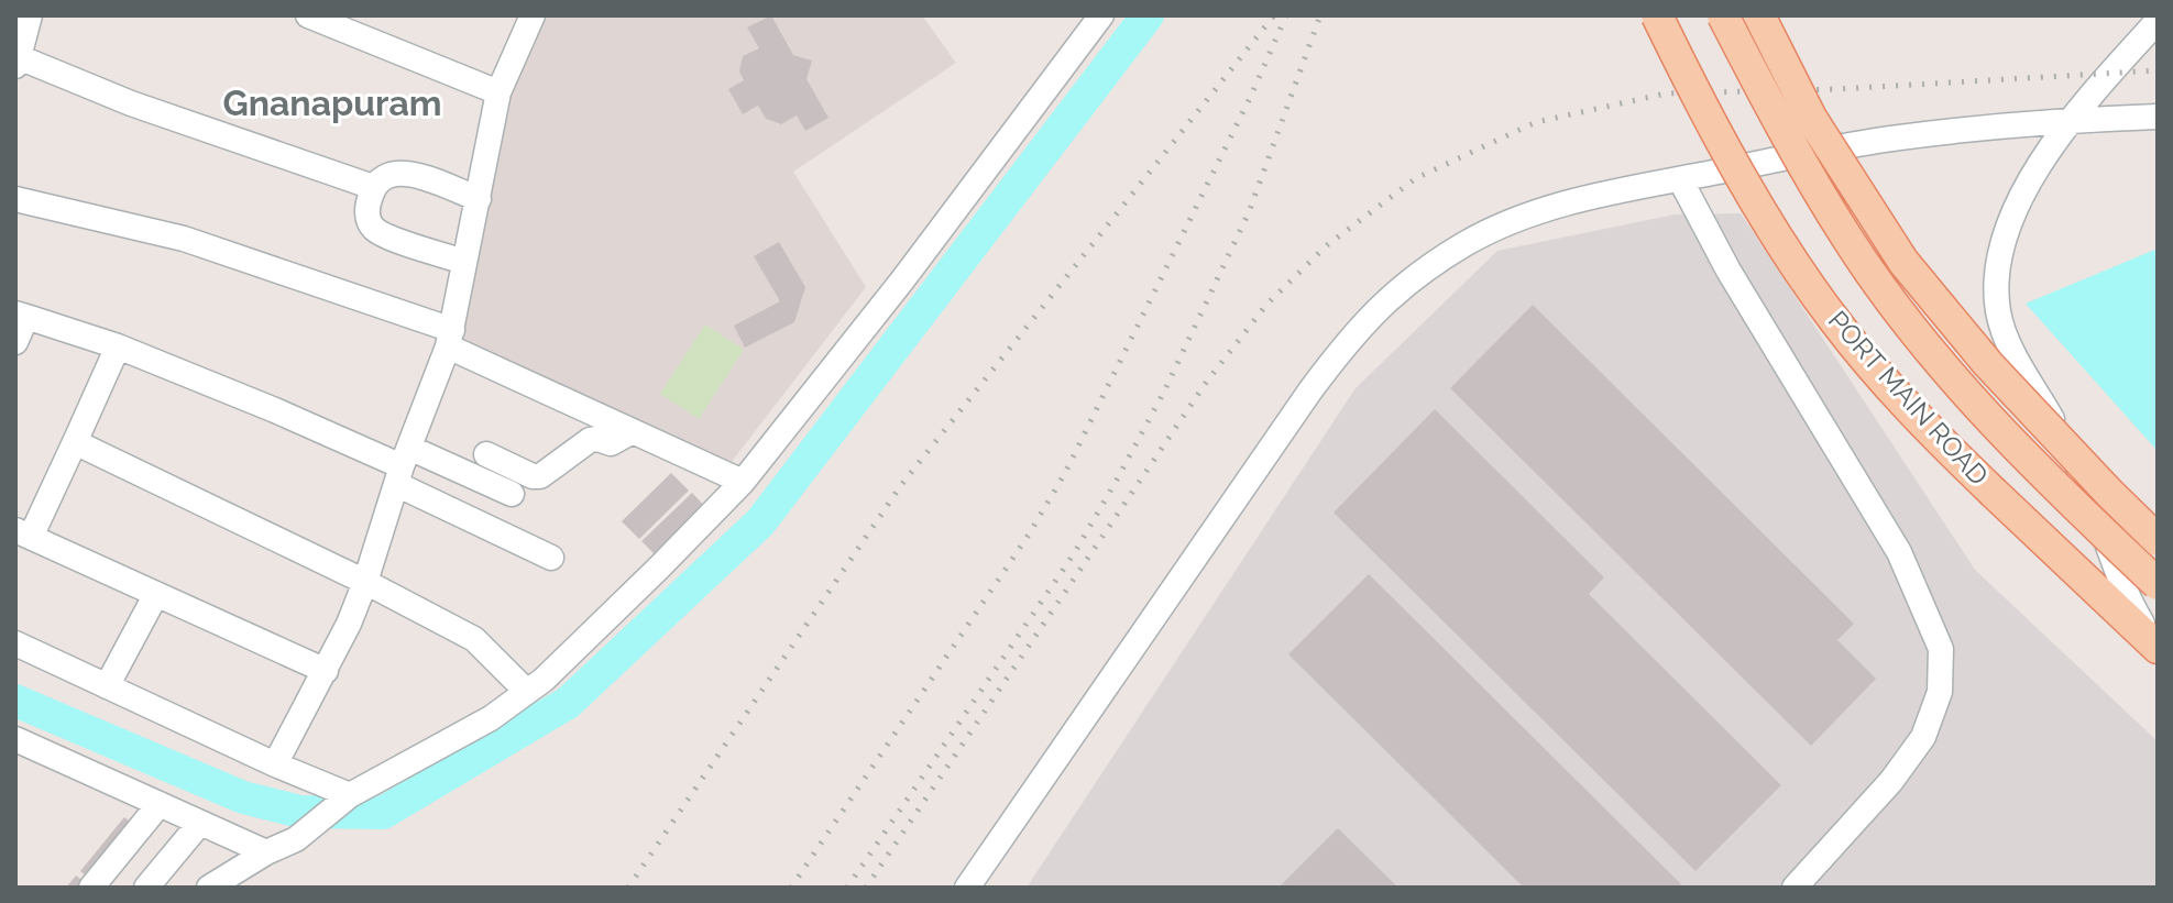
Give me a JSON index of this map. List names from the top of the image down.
{
  "streets": {
    "main road": ["PORT MAIN ROAD"]
  },
  "districts": ["Gnanapuram"]
}
